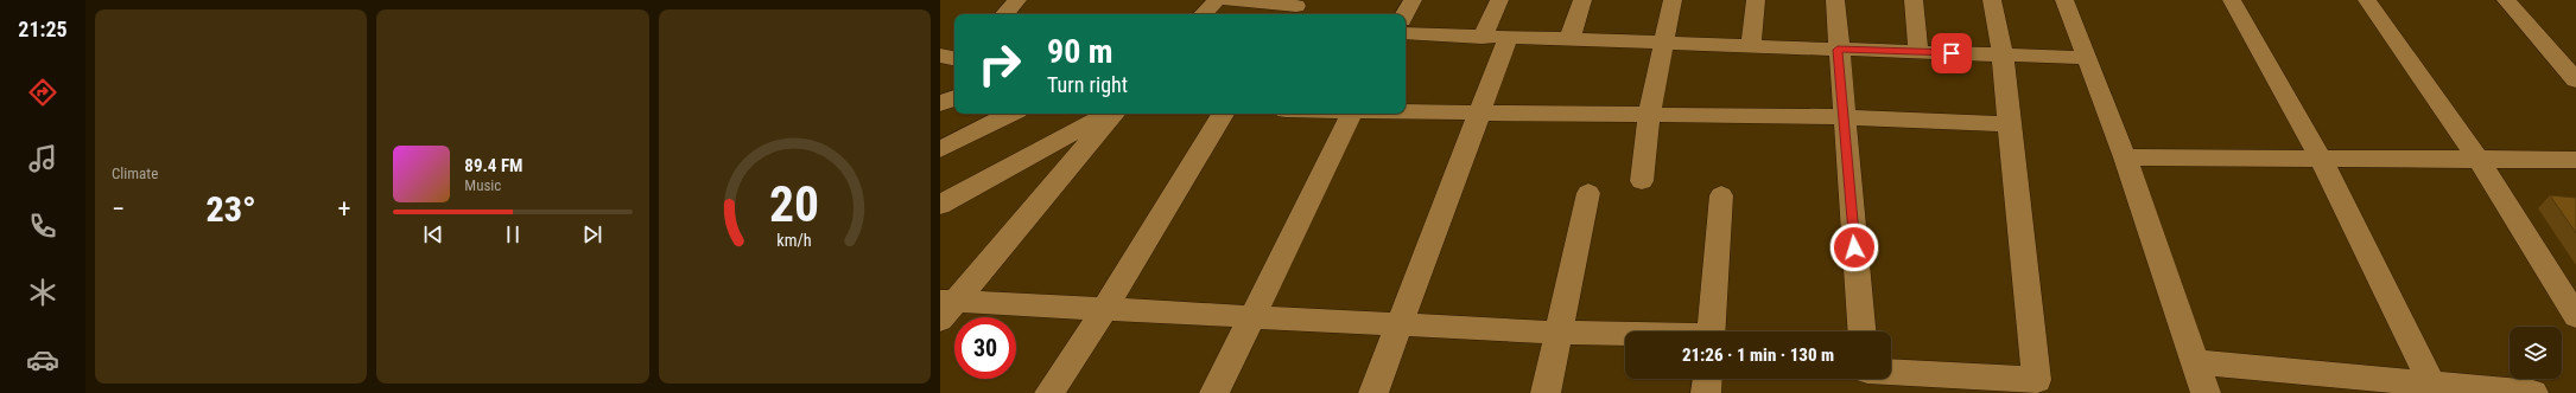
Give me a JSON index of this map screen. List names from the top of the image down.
{
  "page": {
    "tabs": "21:25",
    "tile": "Climate",
    "turn": ["90 m", "Turn right"],
    "song": ["89.4 FM", "Music"],
    "heat": ["−", "23°", "+"],
    "limit": "30",
    "trip": "21:26 · 1 min · 130 m",
    "gauge": ["20", "km/h"]
  }
}
